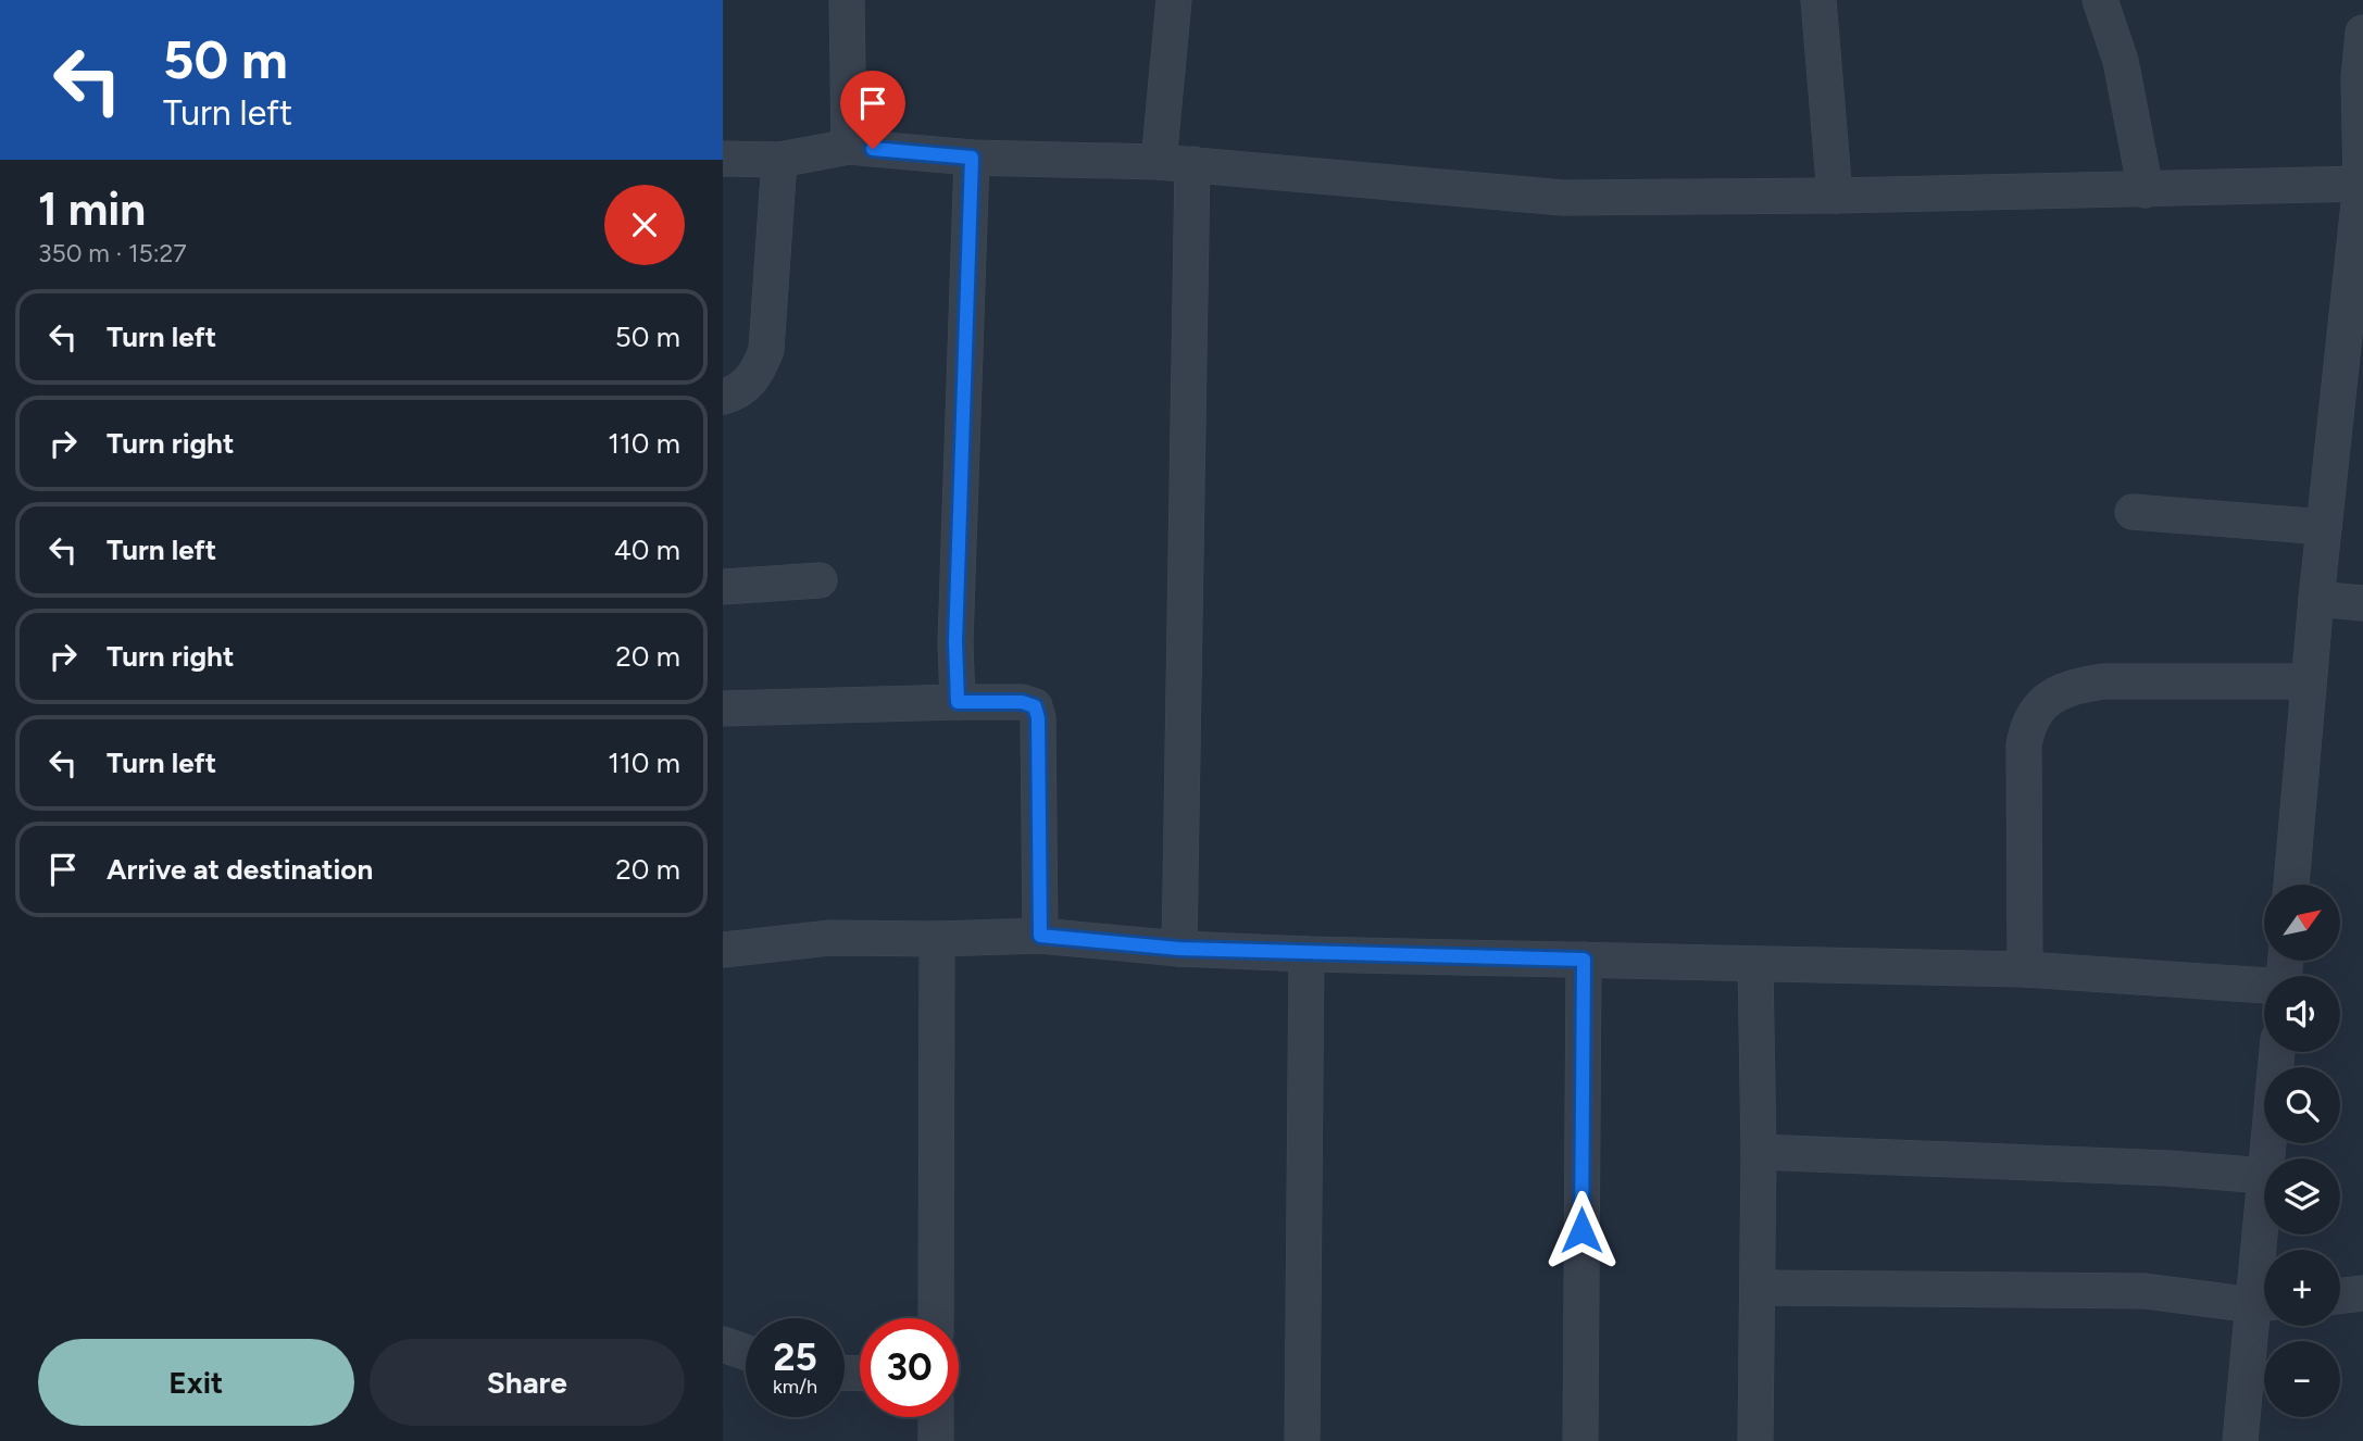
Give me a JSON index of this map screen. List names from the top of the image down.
{
  "north": "top right",
  "page": {
    "turn": ["50 m", "Turn left"],
    "heading": ["1 min", "350 m · 15:27"],
    "list": [
      {
        "name": "Turn left",
        "value": "50 m"
      },
      {
        "name": "Turn right",
        "value": "110 m"
      },
      {
        "name": "Turn left",
        "value": "40 m"
      },
      {
        "name": "Turn right",
        "value": "20 m"
      },
      {
        "name": "Turn left",
        "value": "110 m"
      },
      {
        "name": "Arrive at destination",
        "value": "20 m"
      }
    ],
    "map_buttons": ["+", "−"],
    "speed": "25 km/h",
    "limit": "30",
    "buttons": ["Exit", "Share"]
  }
}
